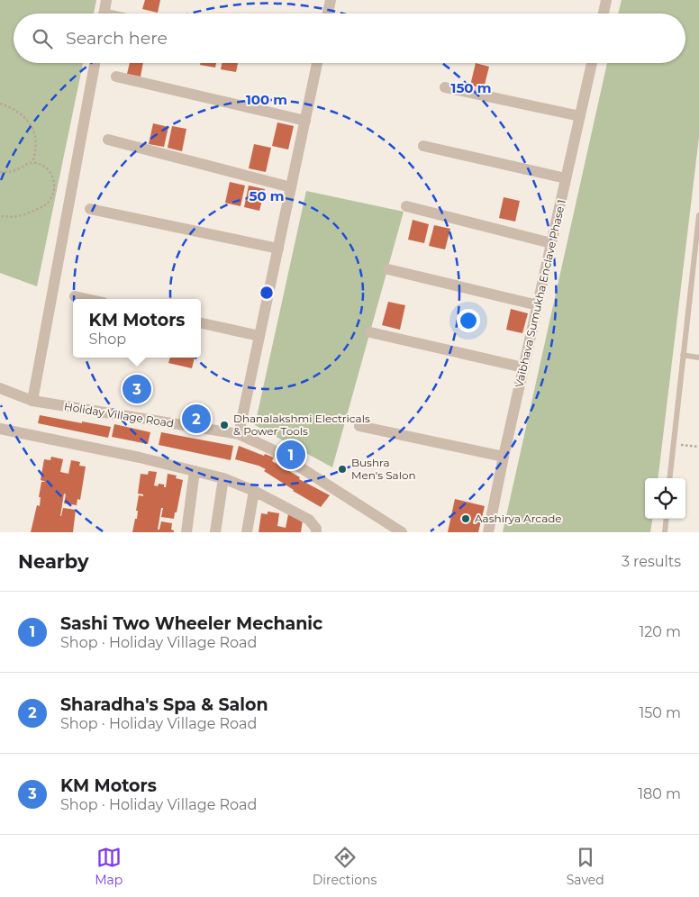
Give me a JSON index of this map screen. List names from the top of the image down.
{
  "streets": {
    "street": ["Vaibhava Sumukha Enclave Phase 1", "Holiday Village Road"]
  },
  "places": ["Dhanalakshmi Electricals & Power Tools", "Bushra Men's Salon", "Aashirya Arcade"],
  "page": {
    "search": "Search here",
    "popup": ["KM Motors", "Shop"],
    "pins": ["3", "2", "1"],
    "heading": ["Nearby", "3 results"],
    "list": [
      {
        "mark": "1",
        "name": "Sashi Two Wheeler Mechanic",
        "note": "Shop · Holiday Village Road",
        "value": "120 m"
      },
      {
        "mark": "2",
        "name": "Sharadha's Spa & Salon",
        "note": "Shop · Holiday Village Road",
        "value": "150 m"
      },
      {
        "mark": "3",
        "name": "KM Motors",
        "note": "Shop · Holiday Village Road",
        "value": "180 m"
      }
    ],
    "nav": ["Map", "Directions", "Saved"]
  },
  "rings": ["150 m", "100 m", "50 m"]
}
